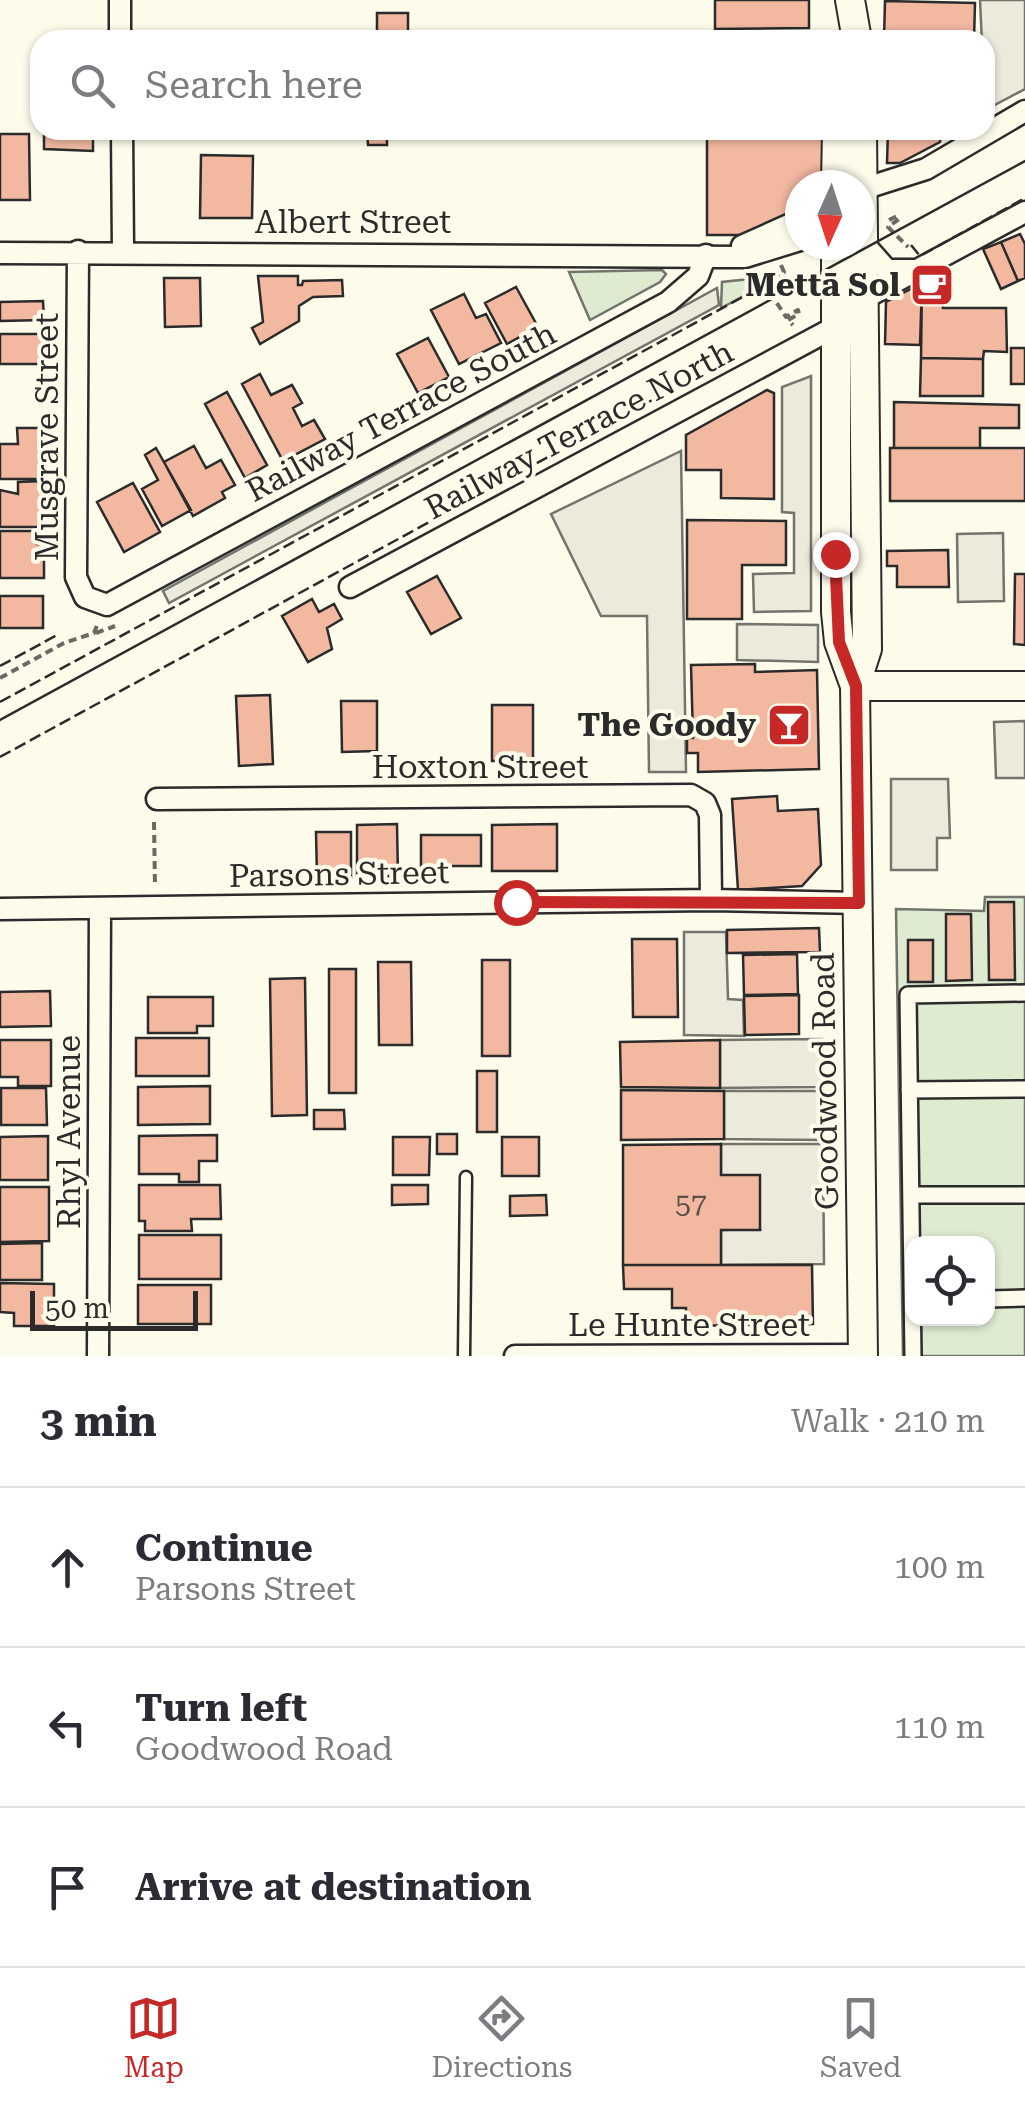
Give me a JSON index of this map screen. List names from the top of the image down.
{
  "streets": {
    "main road": ["Goodwood Road"],
    "street": [
      "Albert Street",
      "Railway Terrace South",
      "Railway Terrace North",
      "Musgrave Street",
      "Hoxton Street",
      "Parsons Street",
      "Rhyl Avenue",
      "Le Hunte Street"
    ]
  },
  "crossings": [
    ["Albert Street", "Railway Terrace South"],
    ["Albert Street", "Musgrave Street"],
    ["Railway Terrace South", "Musgrave Street"],
    ["Railway Terrace North", "Goodwood Road"],
    ["Hoxton Street", "Parsons Street"],
    ["Parsons Street", "Goodwood Road"],
    ["Parsons Street", "Rhyl Avenue"],
    ["Goodwood Road", "Le Hunte Street"]
  ],
  "places": {
    "cafe": ["Mettā Sol"],
    "bar": ["The Goody"]
  },
  "house_numbers": ["57"],
  "scale_bar": "50 m",
  "north": "bottom",
  "page": {
    "search": "Search here",
    "scale": "50 m",
    "heading": ["3 min", "Walk · 210 m"],
    "list": [
      ["Continue", "Parsons Street", "100 m"],
      ["Turn left", "Goodwood Road", "110 m"],
      "Arrive at destination"
    ],
    "nav": ["Map", "Directions", "Saved"]
  }
}
